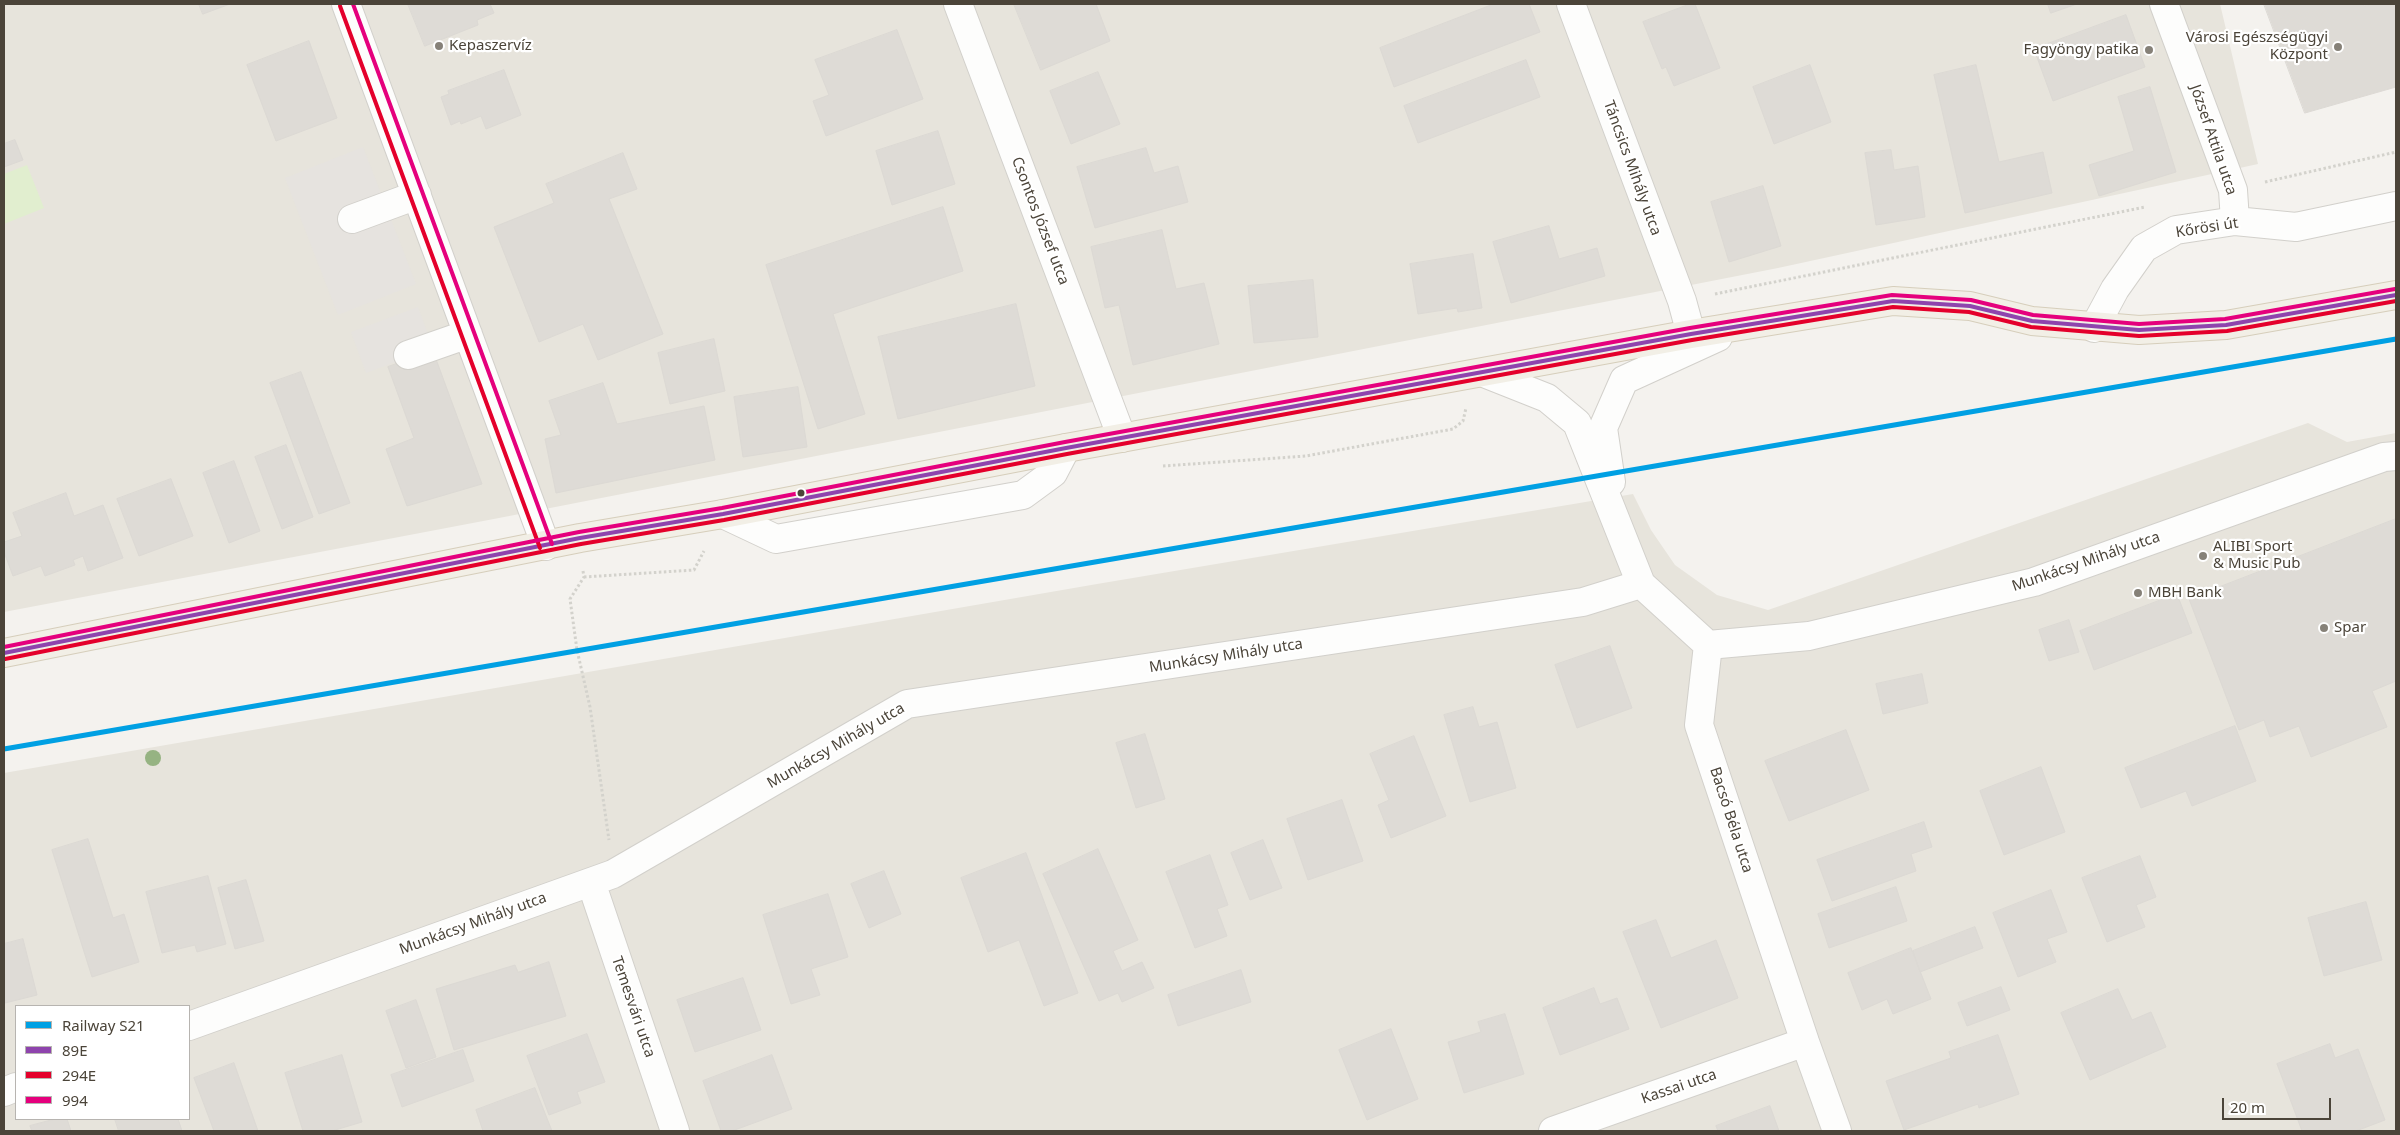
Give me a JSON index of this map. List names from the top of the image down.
{
  "streets": {
    "street": [
      "József Attila utca",
      "Táncsics Mihály utca",
      "Csontos József utca",
      "Kőrösi út",
      "Munkácsy Mihály utca",
      "Bacsó Béla utca",
      "Temesvári utca",
      "Kassai utca"
    ]
  },
  "crossings": [
    ["József Attila utca", "Kőrösi út"],
    ["Munkácsy Mihály utca", "Bacsó Béla utca"],
    ["Munkácsy Mihály utca", "Temesvári utca"],
    ["Bacsó Béla utca", "Kassai utca"]
  ],
  "places": [
    "Kepaszervíz",
    "Városi Egészségügyi Központ",
    "Fagyöngy patika",
    "ALIBI Sport & Music Pub",
    "MBH Bank",
    "Spar"
  ],
  "lines": [
    "transit line 994",
    "transit line 294E",
    "transit line 89E",
    "rail line S21"
  ],
  "legend": [
    "Railway S21",
    "89E",
    "294E",
    "994"
  ],
  "scale_bar": "20 m"
}
